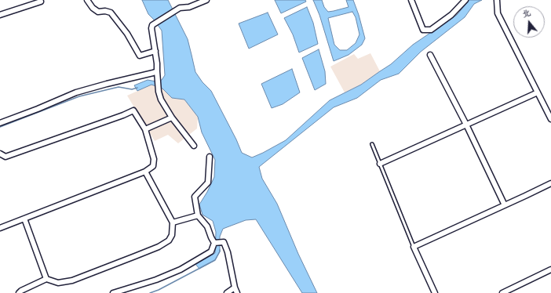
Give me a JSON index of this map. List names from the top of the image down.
{
  "north": "top"
}
